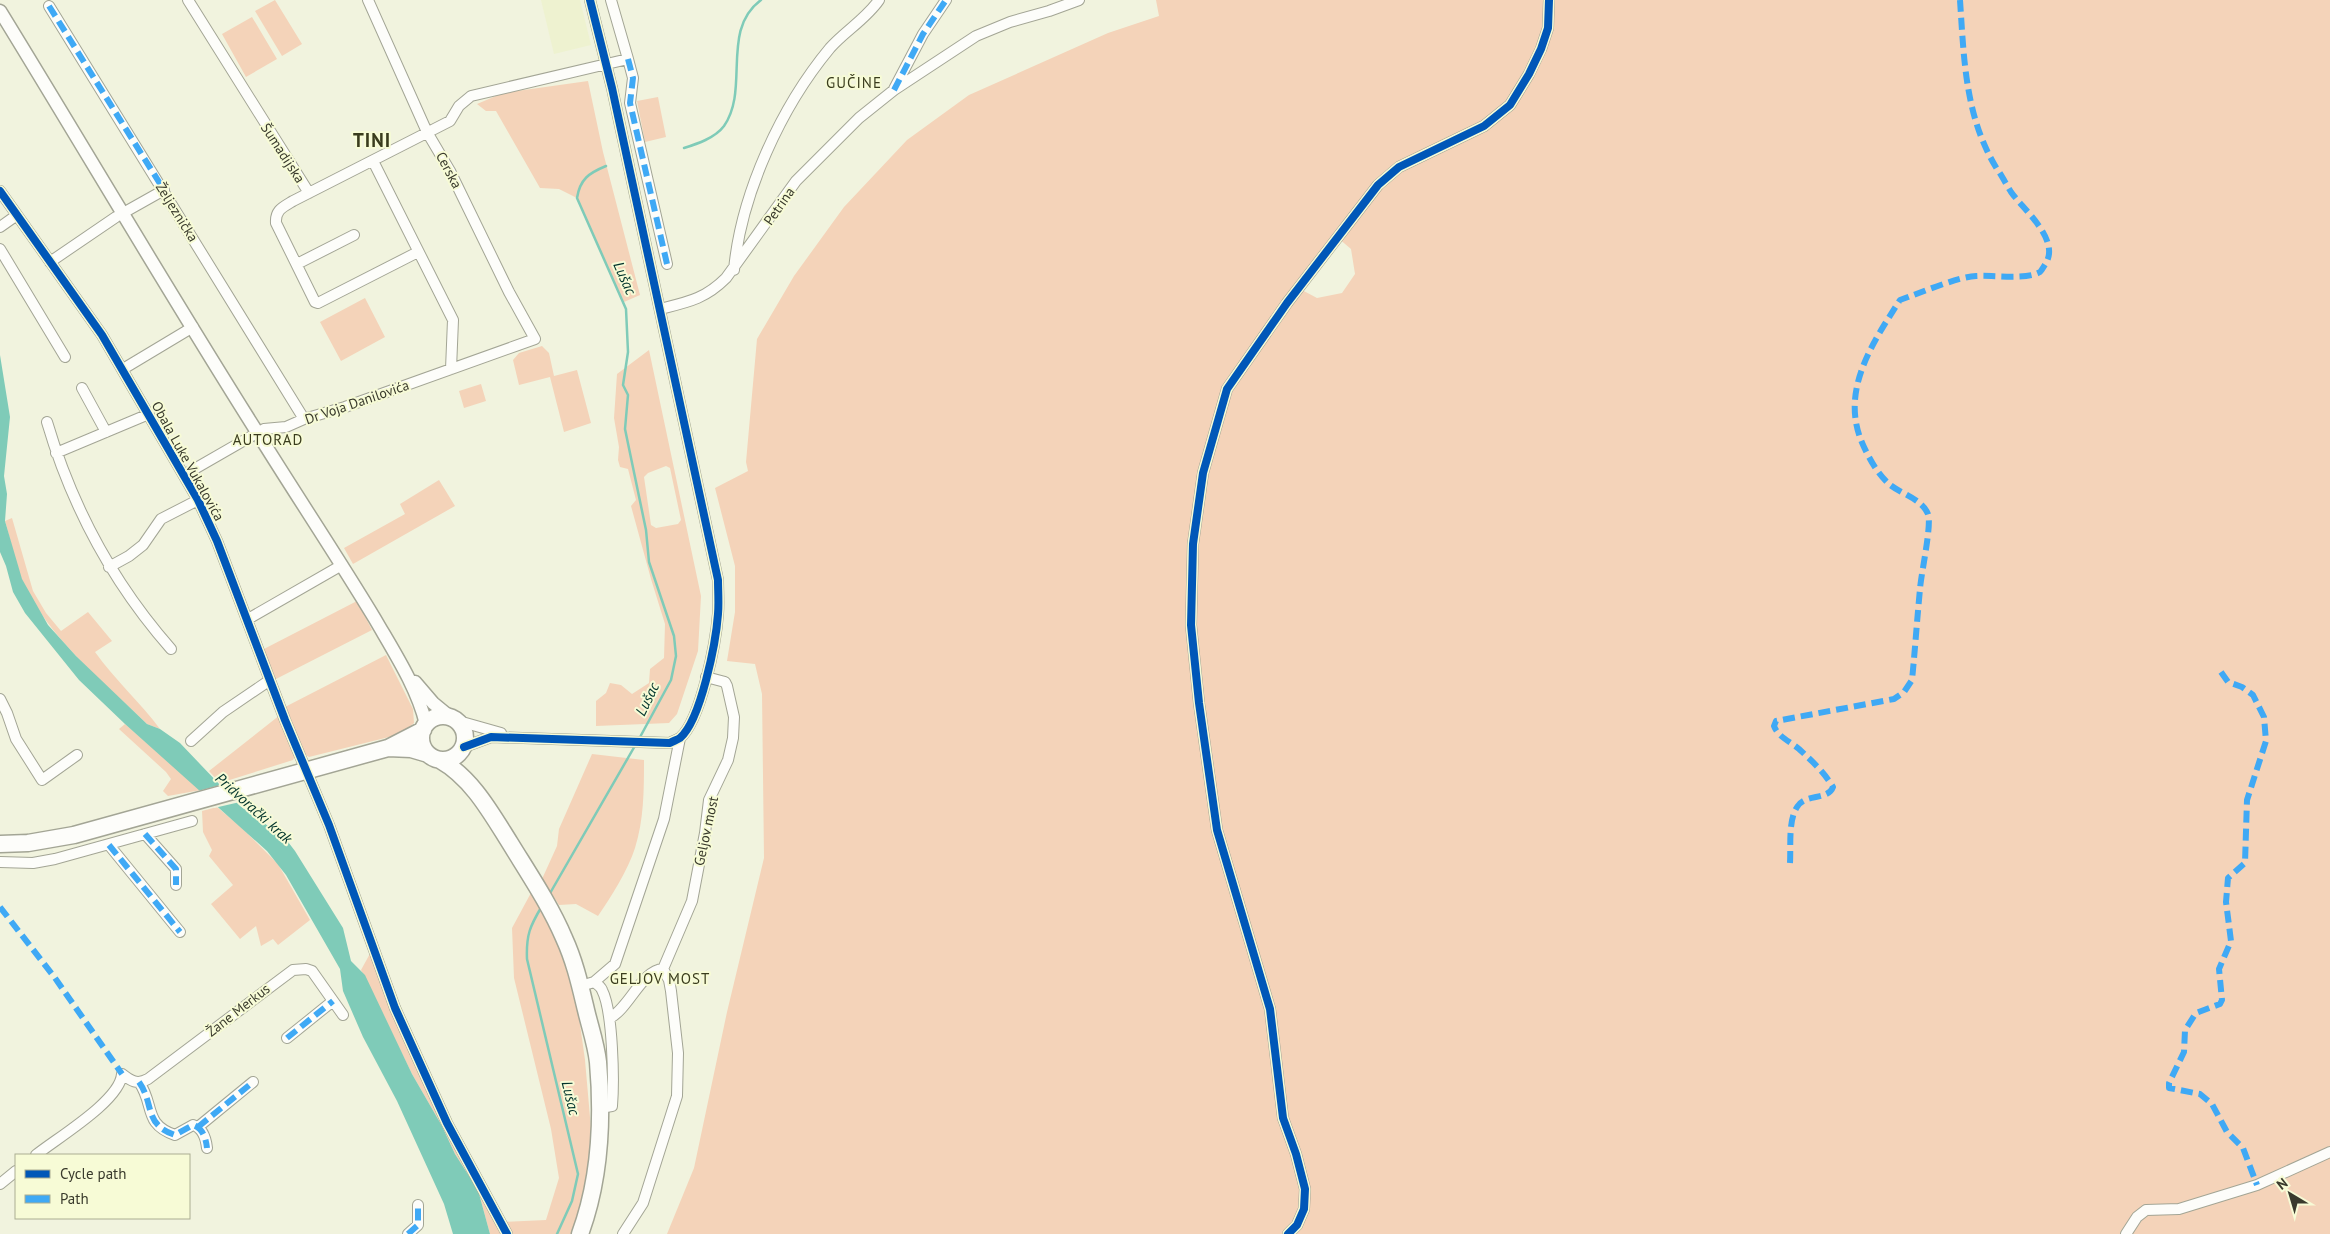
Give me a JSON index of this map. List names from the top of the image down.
{
  "streets": {
    "street": [
      "Šumadijska",
      "Cerska",
      "Petrina",
      "Željeznička",
      "Dr Voja Danilovića",
      "Obala Luke Vukalovića",
      "Geljov most",
      "Žane Merkus"
    ]
  },
  "crossings": [
    ["Cerska", "Dr Voja Danilovića"],
    ["Željeznička", "Dr Voja Danilovića"],
    ["Dr Voja Danilovića", "Obala Luke Vukalovića"]
  ],
  "districts": [
    "GUČINE",
    "TINI",
    "AUTORAD",
    "GELJOV MOST"
  ],
  "water": ["Lušac", "Pridvorački krak"],
  "legend": ["Cycle path", "Path"],
  "north": "top left"
}
